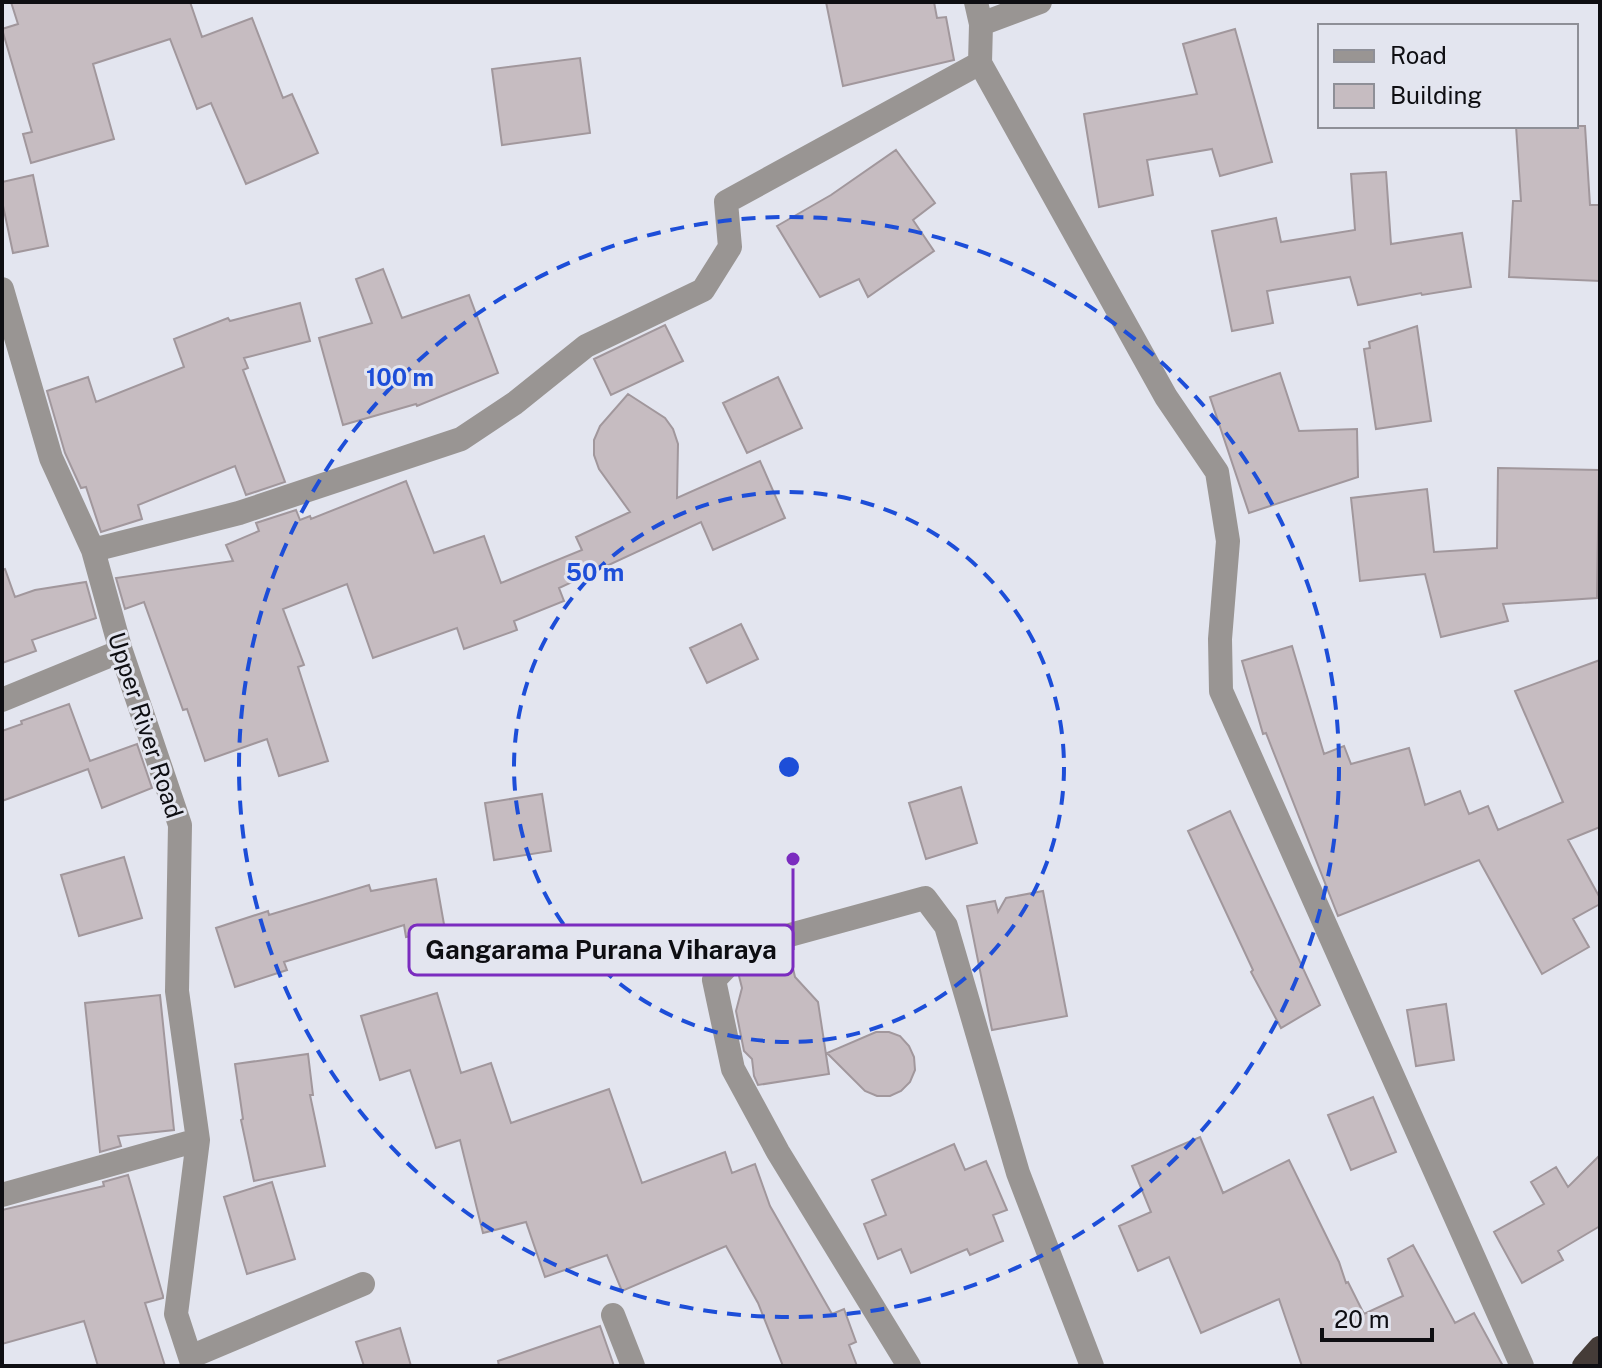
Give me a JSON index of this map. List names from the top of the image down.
{
  "streets": {
    "street": ["Upper River Road"]
  },
  "places": ["Gangarama Purana Viharaya"],
  "legend": ["Road", "Building"],
  "scale_bar": "20 m",
  "rings": ["100 m", "50 m"]
}
